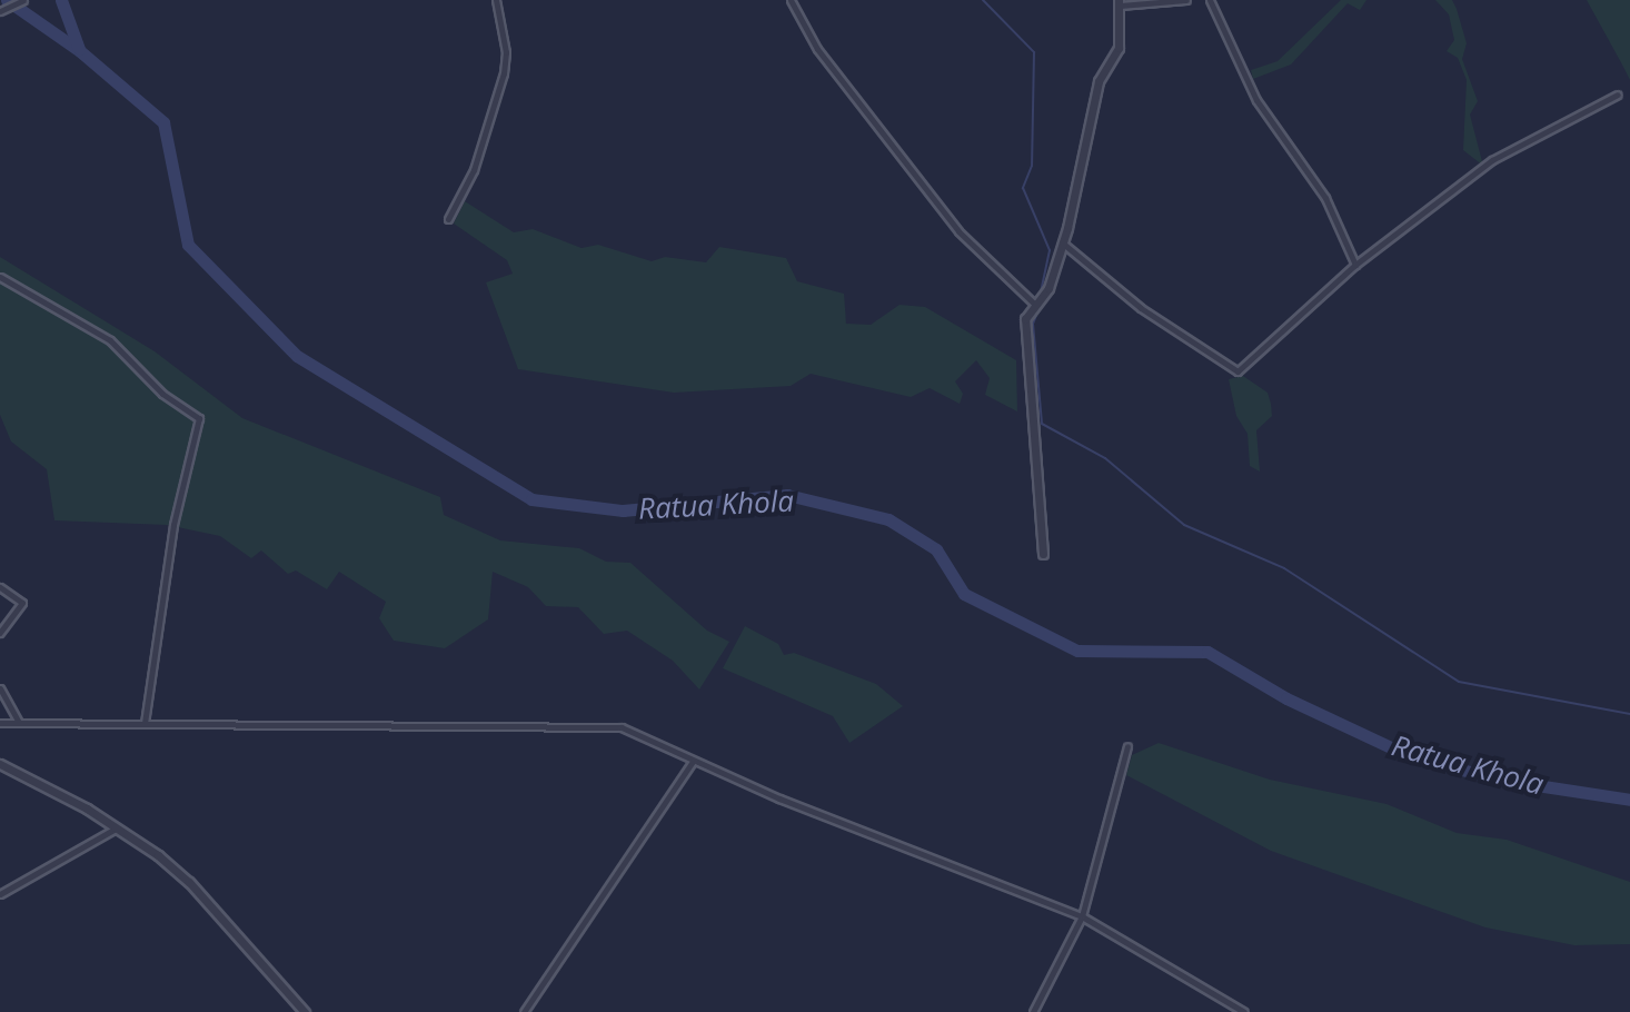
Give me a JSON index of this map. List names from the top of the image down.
{
  "water": ["Ratua Khola"]
}
